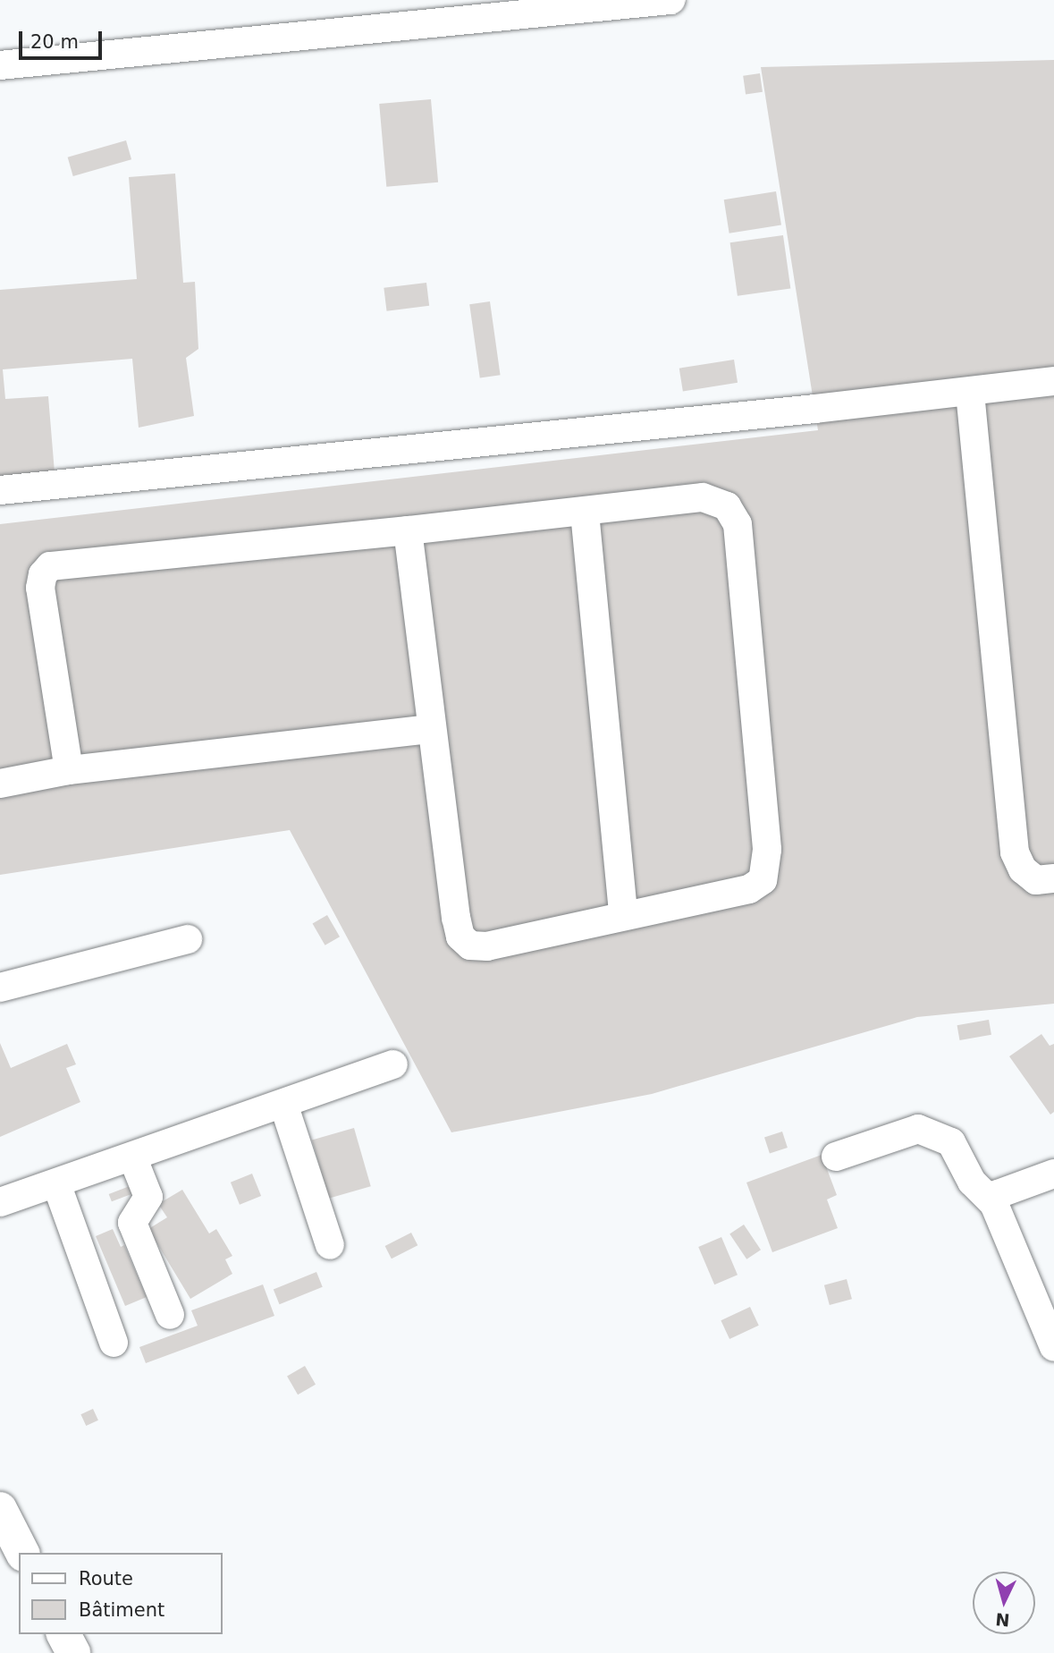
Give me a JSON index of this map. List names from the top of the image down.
{
  "legend": ["Route", "Bâtiment"],
  "scale_bar": "20 m",
  "north": "bottom"
}
